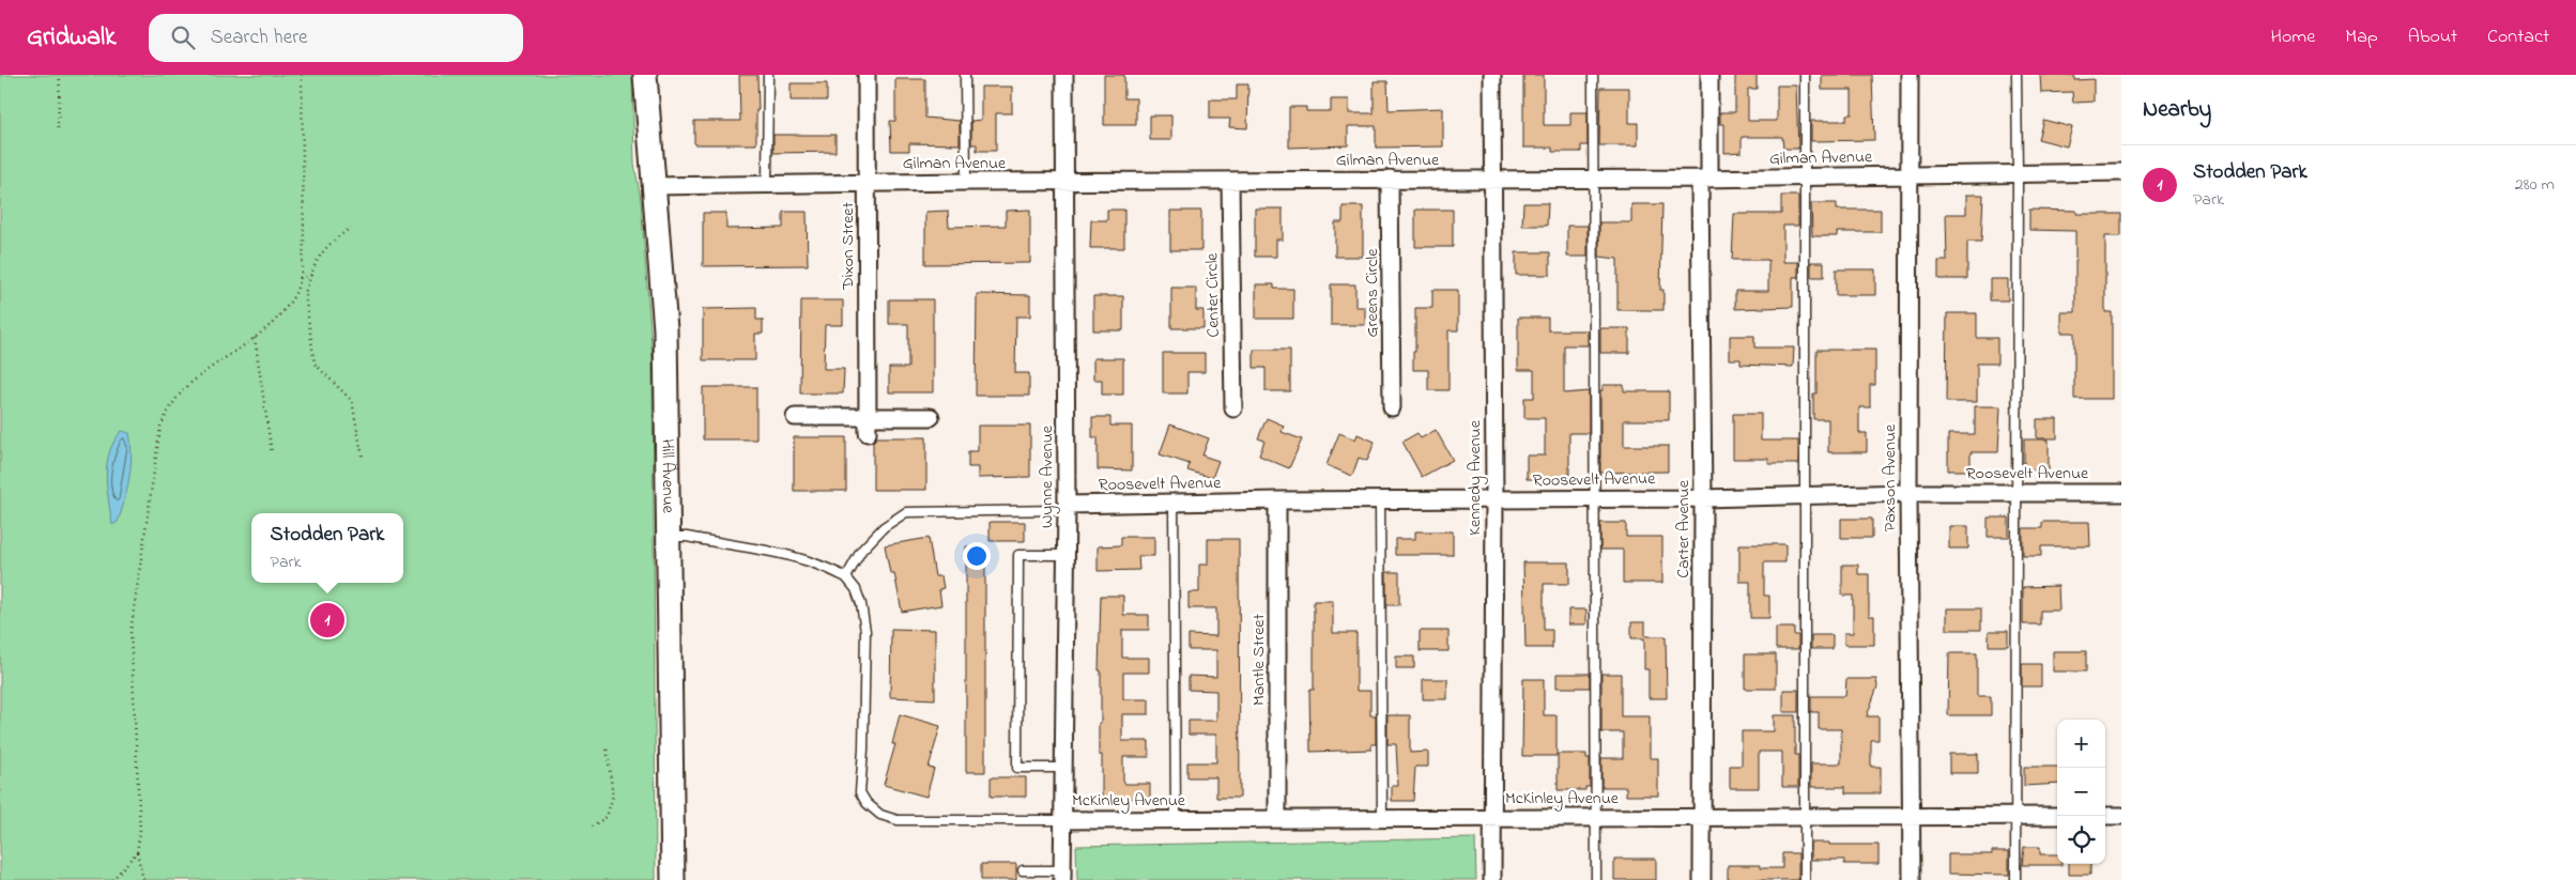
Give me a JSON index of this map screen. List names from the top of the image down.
{
  "streets": {
    "street": [
      "Gilman Avenue",
      "Dixon Street",
      "Greens Circle",
      "Center Circle",
      "Roosevelt Avenue",
      "Hill Avenue",
      "Wynne Avenue",
      "Kennedy Avenue",
      "Paxson Avenue",
      "Carter Avenue",
      "Mantle Street",
      "McKinley Avenue"
    ]
  },
  "crossings": [
    ["Gilman Avenue", "Dixon Street"],
    ["Gilman Avenue", "Greens Circle"],
    ["Gilman Avenue", "Center Circle"],
    ["Gilman Avenue", "Hill Avenue"],
    ["Gilman Avenue", "Wynne Avenue"],
    ["Gilman Avenue", "Kennedy Avenue"],
    ["Gilman Avenue", "Paxson Avenue"],
    ["Gilman Avenue", "Carter Avenue"],
    ["Roosevelt Avenue", "Wynne Avenue"],
    ["Roosevelt Avenue", "Kennedy Avenue"],
    ["Roosevelt Avenue", "Paxson Avenue"],
    ["Roosevelt Avenue", "Carter Avenue"],
    ["Roosevelt Avenue", "Mantle Street"],
    ["Wynne Avenue", "McKinley Avenue"],
    ["Kennedy Avenue", "McKinley Avenue"],
    ["Paxson Avenue", "McKinley Avenue"],
    ["Carter Avenue", "McKinley Avenue"],
    ["Mantle Street", "McKinley Avenue"]
  ],
  "page": {
    "header": "Gridwalk",
    "search": "Search here",
    "nav": [
      "Home",
      "Map",
      "About",
      "Contact"
    ],
    "heading": "Nearby",
    "list": [
      {
        "mark": "1",
        "name": "Stodden Park",
        "note": "Park",
        "value": "280 m"
      }
    ],
    "popup": ["Stodden Park", "Park"],
    "pins": "1",
    "map_buttons": ["+", "−"]
  }
}
